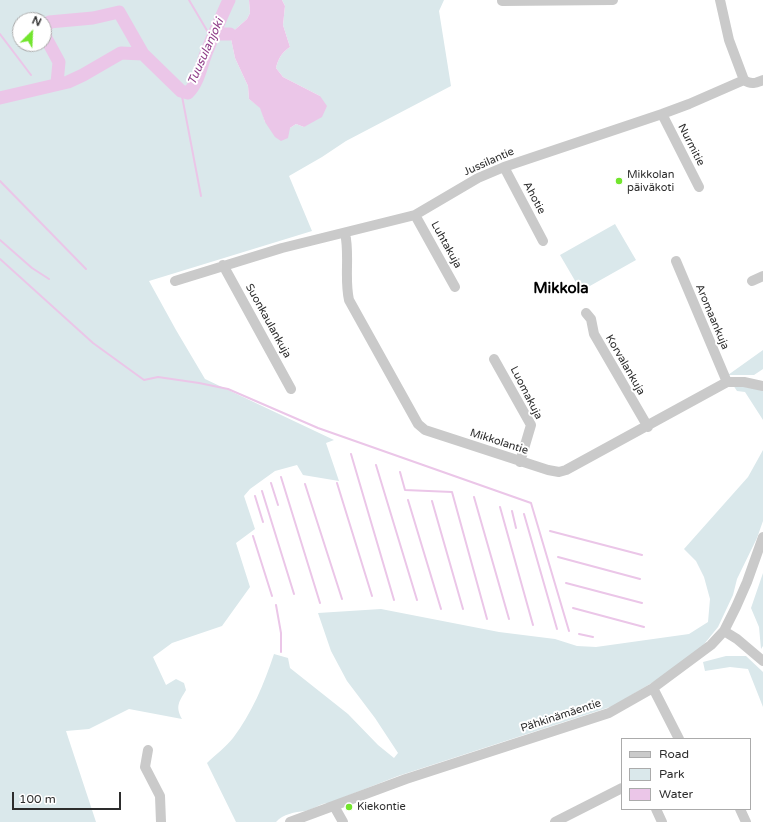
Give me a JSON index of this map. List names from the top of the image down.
{
  "streets": {
    "street": [
      "Nurmitie",
      "Jussilantie",
      "Ahotie",
      "Luhtakuja",
      "Aromaankuja",
      "Suonkaulankuja",
      "Korvalankuja",
      "Luomakuja",
      "Mikkolantie",
      "Pähkinämäentie"
    ]
  },
  "crossings": [
    ["Nurmitie", "Jussilantie"],
    ["Jussilantie", "Ahotie"],
    ["Jussilantie", "Luhtakuja"],
    ["Jussilantie", "Suonkaulankuja"],
    ["Jussilantie", "Mikkolantie"],
    ["Aromaankuja", "Mikkolantie"],
    ["Korvalankuja", "Mikkolantie"],
    ["Luomakuja", "Mikkolantie"]
  ],
  "districts": ["Mikkola"],
  "water": ["Tuusulanjoki"],
  "places": ["Mikkolan päiväkoti", "Kiekontie"],
  "legend": ["Road", "Park", "Water"],
  "scale_bar": "100 m",
  "north": "top right"
}
